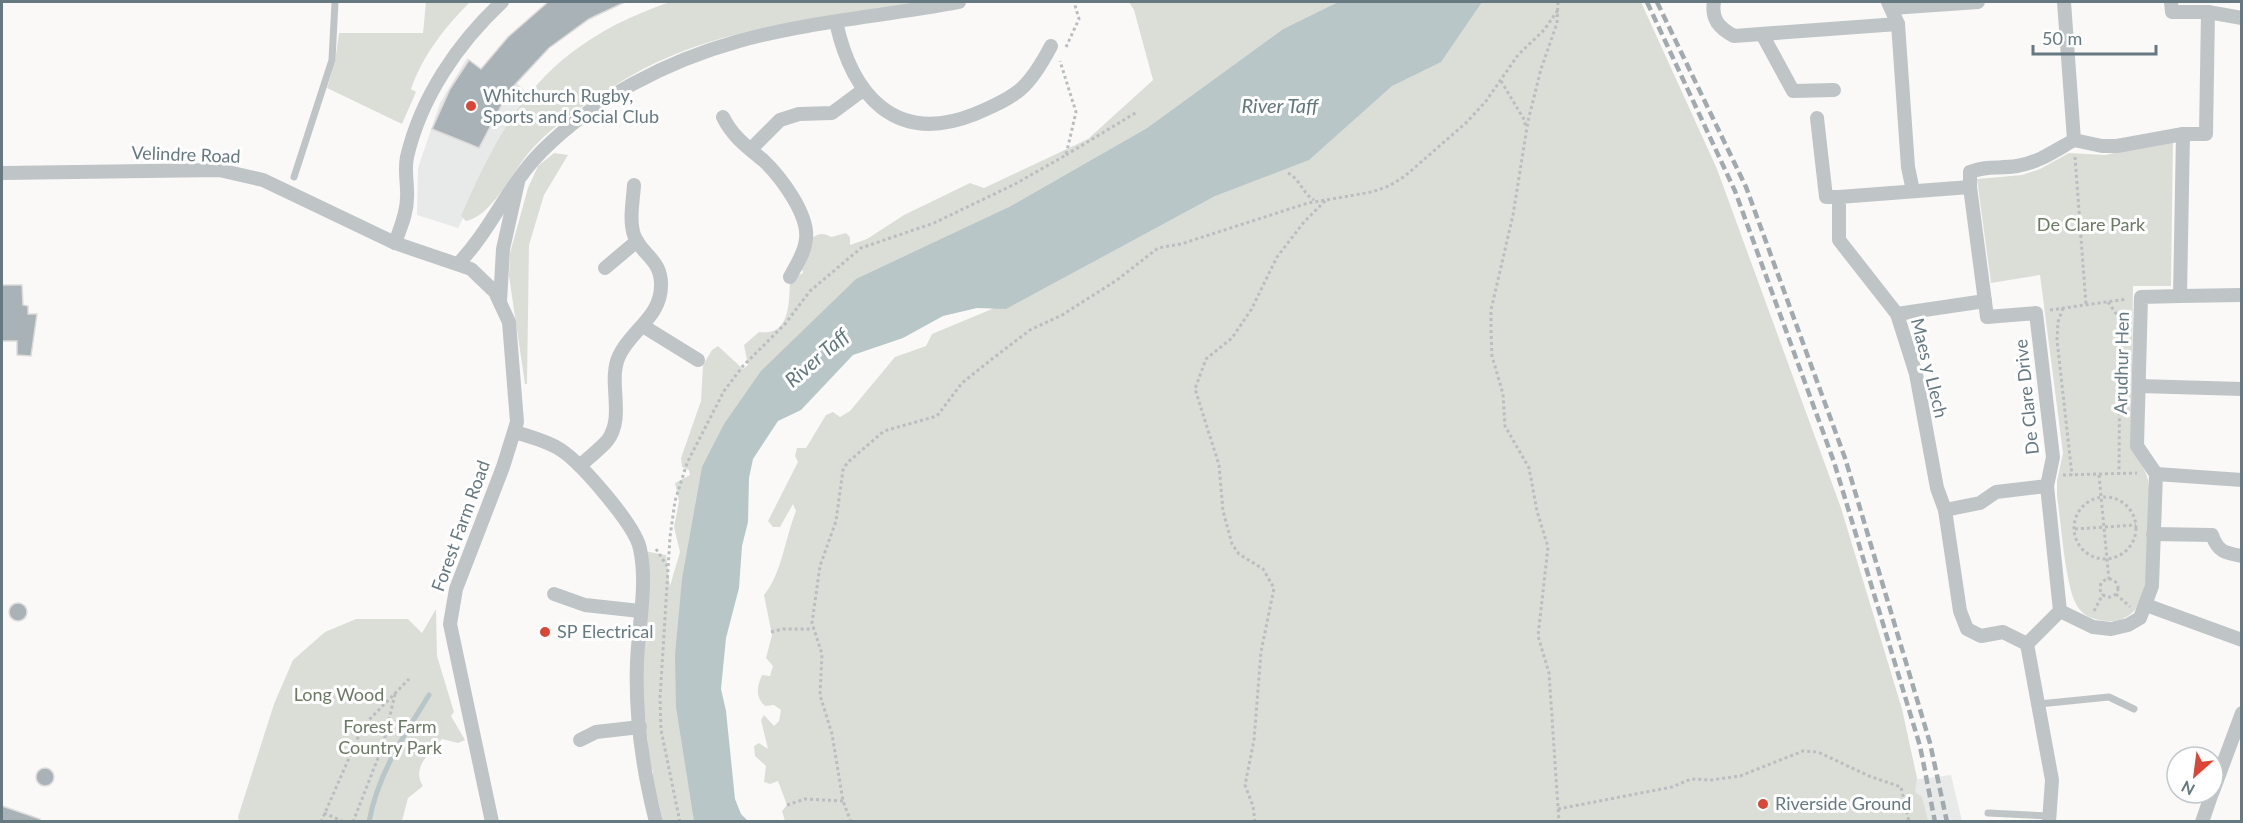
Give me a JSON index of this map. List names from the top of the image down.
{
  "streets": {
    "street": [
      "Velindre Road",
      "Arudhur Hen",
      "Maes y Llech",
      "De Clare Drive",
      "Forest Farm Road"
    ]
  },
  "crossings": [
    ["Velindre Road", "Forest Farm Road"]
  ],
  "water": ["River Taff"],
  "parks": ["De Clare Park", "Long Wood", "Forest Farm Country Park"],
  "places": ["Whitchurch Rugby, Sports and Social Club", "SP Electrical", "Riverside Ground"],
  "scale_bar": "50 m",
  "north": "bottom left"
}
